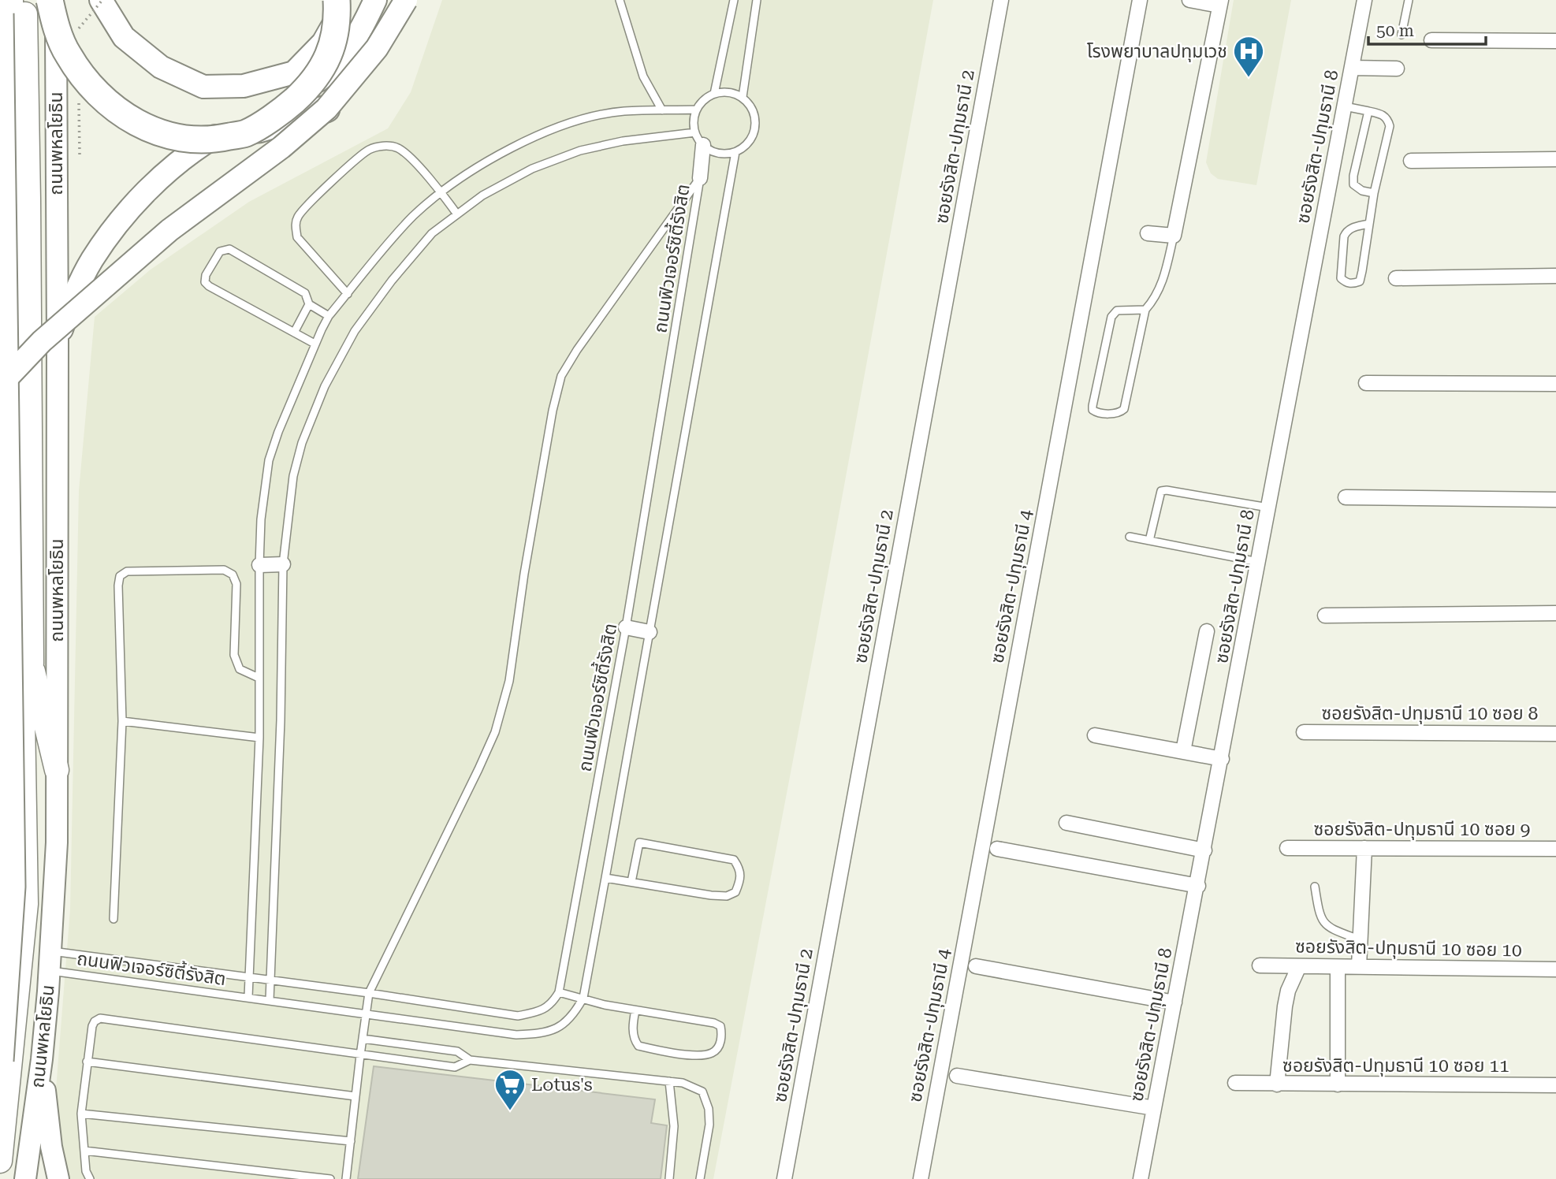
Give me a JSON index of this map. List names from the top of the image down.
{
  "streets": {
    "highway": ["ถนนพหลโยธิน"],
    "street": [
      "ซอยรังสิต-ปทุมธานี 2",
      "ซอยรังสิต-ปทุมธานี 8",
      "ซอยรังสิต-ปทุมธานี 4",
      "ซอยรังสิต-ปทุมธานี 10 ซอย 8",
      "ซอยรังสิต-ปทุมธานี 10 ซอย 9",
      "ซอยรังสิต-ปทุมธานี 10 ซอย 10",
      "ซอยรังสิต-ปทุมธานี 10 ซอย 11"
    ],
    "lane": ["ถนนฟิวเจอร์ซิตี้รังสิต"]
  },
  "crossings": [
    ["ถนนพหลโยธิน", "ถนนฟิวเจอร์ซิตี้รังสิต"]
  ],
  "places": {
    "hospital": ["โรงพยาบาลปทุมเวช"],
    "supermarket": ["Lotus's"]
  },
  "scale_bar": "50 m"
}
